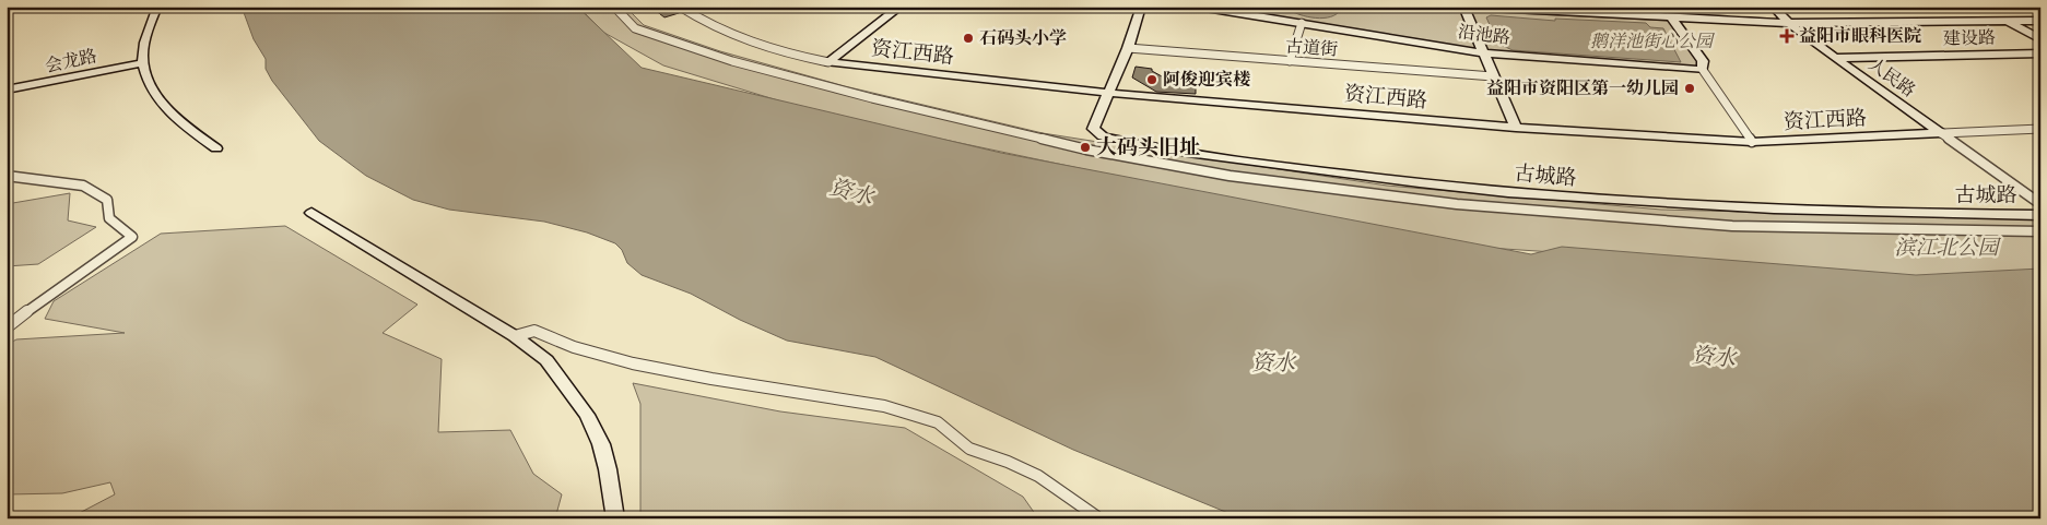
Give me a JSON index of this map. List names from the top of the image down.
{
  "streets": {
    "street": [
      "沿池路",
      "建设路",
      "古道街",
      "资江西路",
      "会龙路",
      "人民路",
      "古城路"
    ]
  },
  "crossings": [
    ["建设路", "人民路"],
    ["资江西路", "人民路"],
    ["资江西路", "古城路"]
  ],
  "water": ["资水"],
  "parks": ["鹅洋池街心公园", "滨江北公园"],
  "places": {
    "health": ["益阳市眼科医院"],
    "other": [
      "石码头小学",
      "阿俊迎宾楼",
      "益阳市资阳区第一幼儿园",
      "大码头旧址"
    ]
  }
}
